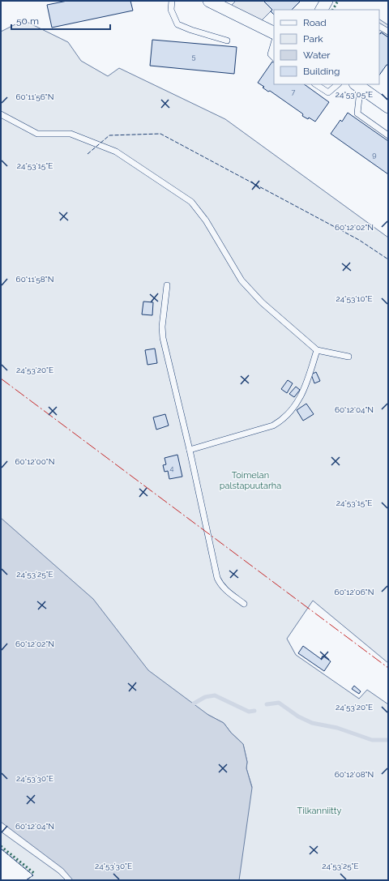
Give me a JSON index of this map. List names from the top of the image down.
{
  "parks": ["Toimelan palstapuutarha", "Tilkanniitty"],
  "house_numbers": [
    "5",
    "7",
    "9",
    "4"
  ],
  "legend": [
    "Road",
    "Park",
    "Water",
    "Building"
  ],
  "scale_bar": "50 m",
  "coordinates": [
    "24°53'05\"E",
    "60°11'56\"N",
    "24°53'15\"E",
    "60°12'02\"N",
    "60°11'58\"N",
    "24°53'10\"E",
    "24°53'20\"E",
    "60°12'04\"N",
    "60°12'00\"N",
    "24°53'25\"E",
    "60°12'06\"N",
    "60°12'08\"N",
    "24°53'30\"E"
  ]
}
